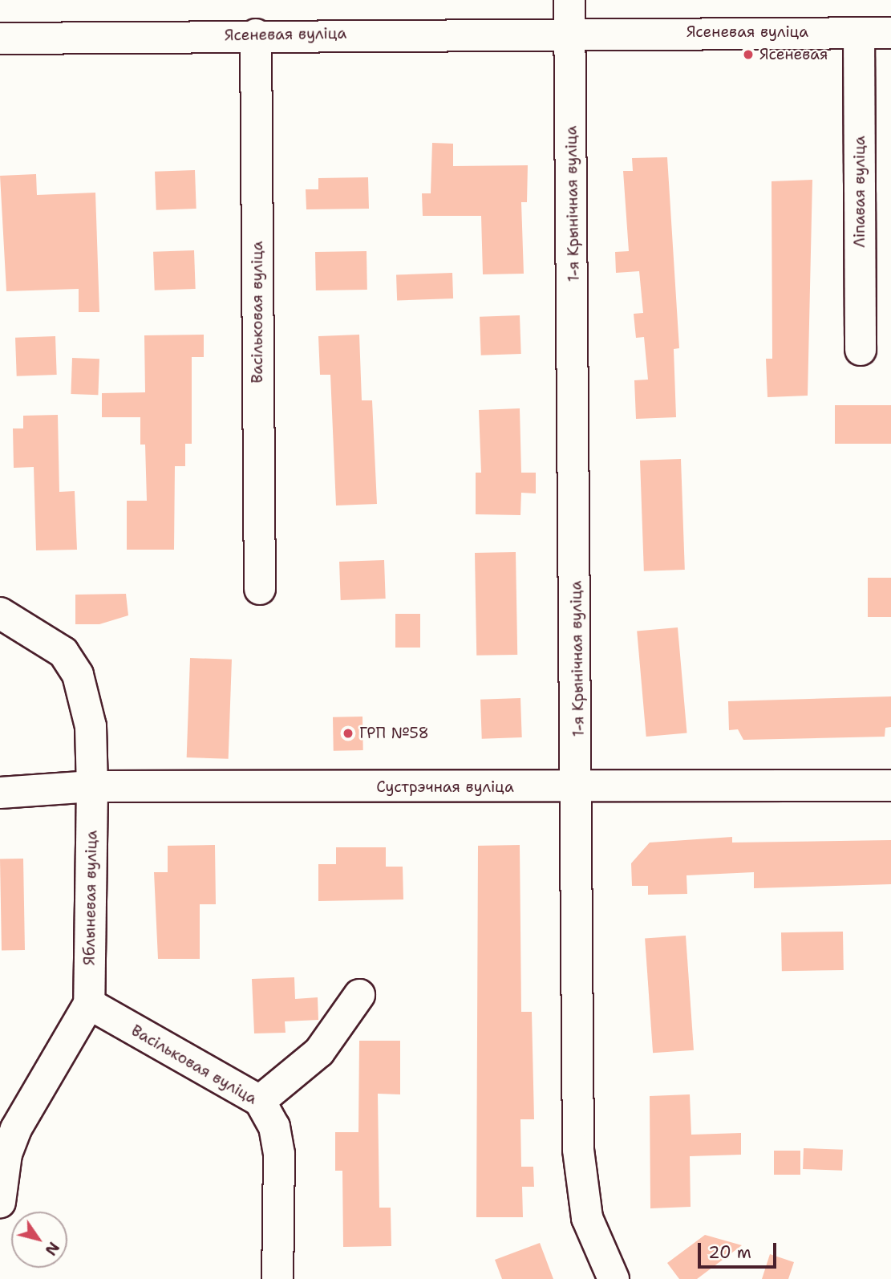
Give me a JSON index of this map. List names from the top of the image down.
{
  "streets": {
    "street": [
      "Ясеневая вуліца",
      "Ліпавая вуліца",
      "1-я Крынічная вуліца",
      "Васільковая вуліца",
      "Сустрэчная вуліца",
      "Яблыневая вуліца"
    ]
  },
  "crossings": [
    ["Ясеневая вуліца", "Ліпавая вуліца"],
    ["Ясеневая вуліца", "1-я Крынічная вуліца"],
    ["Ясеневая вуліца", "Васільковая вуліца"],
    ["1-я Крынічная вуліца", "Сустрэчная вуліца"],
    ["Васільковая вуліца", "Яблыневая вуліца"],
    ["Сустрэчная вуліца", "Яблыневая вуліца"]
  ],
  "places": ["Ясеневая", "ГРП №58"],
  "scale_bar": "20 m",
  "north": "bottom right"
}
